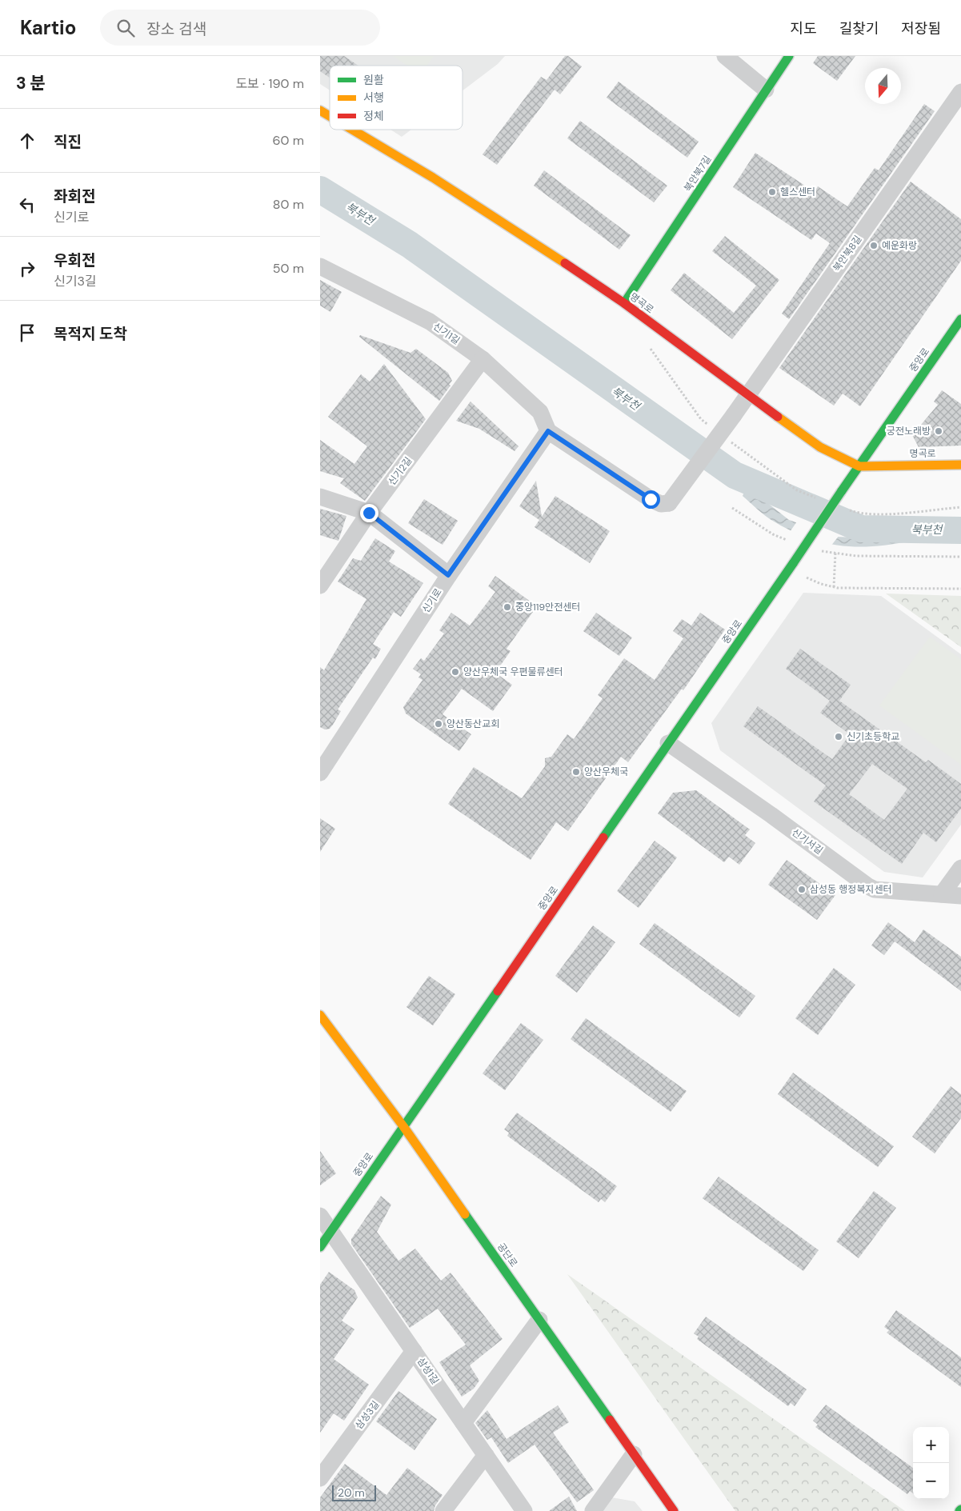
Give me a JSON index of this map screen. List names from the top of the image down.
{
  "streets": {
    "street": [
      "북안북7길",
      "북안북8길",
      "명곡로",
      "신기1길",
      "중앙로",
      "신기2길",
      "신기로",
      "신기서길",
      "공단로",
      "삼성1길",
      "삼성3길"
    ]
  },
  "crossings": [
    ["북안북7길", "명곡로"],
    ["북안북8길", "명곡로"],
    ["북안북8길", "신기1길"],
    ["북안북8길", "신기로"],
    ["명곡로", "중앙로"],
    ["신기1길", "신기2길"],
    ["신기1길", "신기로"],
    ["중앙로", "신기서길"],
    ["중앙로", "공단로"],
    ["중앙로", "삼성1길"],
    ["삼성1길", "삼성3길"]
  ],
  "water": ["북부천"],
  "places": [
    "헬스센터",
    "예운화랑",
    "궁전노래방",
    "중앙119안전센터",
    "양산우체국 우편물류센터",
    "양산동산교회",
    "신기초등학교",
    "양산우체국",
    "삼성동 행정복지센터"
  ],
  "legend": ["원활", "서행", "정체"],
  "scale_bar": "20 m",
  "north": "bottom",
  "page": {
    "header": "Kartio",
    "search": "장소 검색",
    "nav": ["지도", "길찾기", "저장됨"],
    "heading": ["3 분", "도보 · 190 m"],
    "list": [
      ["직진", "60 m"],
      ["좌회전", "신기로", "80 m"],
      ["우회전", "신기3길", "50 m"],
      "목적지 도착"
    ],
    "map_buttons": ["+", "−"],
    "scale": "20 m"
  }
}
